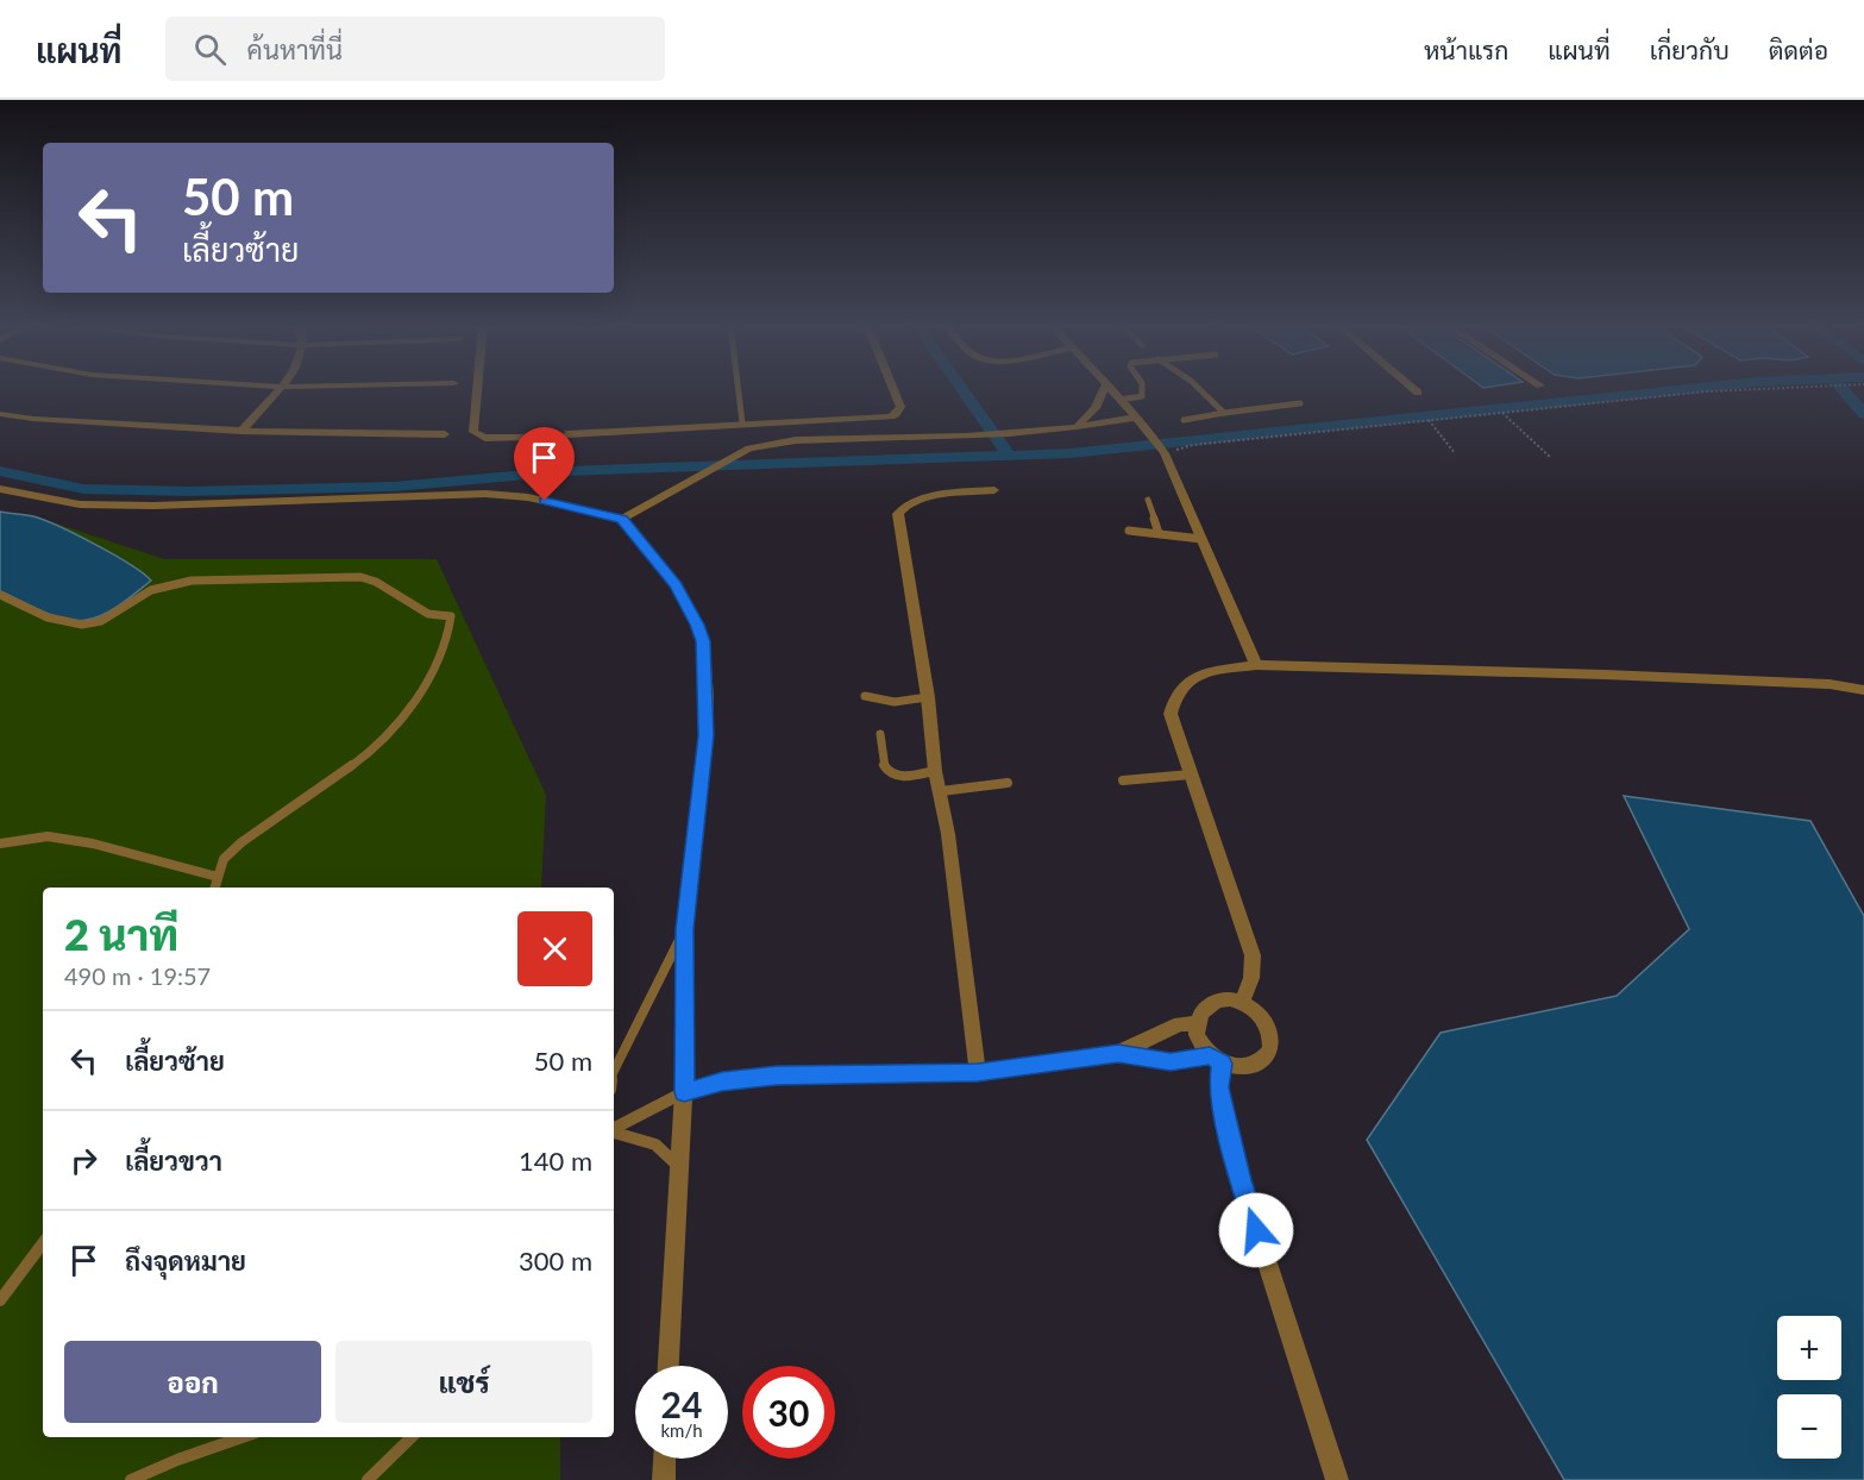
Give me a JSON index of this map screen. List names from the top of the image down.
{
  "page": {
    "header": "แผนที่",
    "search": "ค้นหาที่นี่",
    "nav": [
      "หน้าแรก",
      "แผนที่",
      "เกี่ยวกับ",
      "ติดต่อ"
    ],
    "turn": ["50 m", "เลี้ยวซ้าย"],
    "heading": ["2 นาที", "490 m · 19:57"],
    "list": [
      {
        "name": "เลี้ยวซ้าย",
        "value": "50 m"
      },
      {
        "name": "เลี้ยวขวา",
        "value": "140 m"
      },
      {
        "name": "ถึงจุดหมาย",
        "value": "300 m"
      }
    ],
    "map_buttons": ["+", "−"],
    "buttons": ["ออก", "แชร์"],
    "speed": "24 km/h",
    "limit": "30"
  }
}
